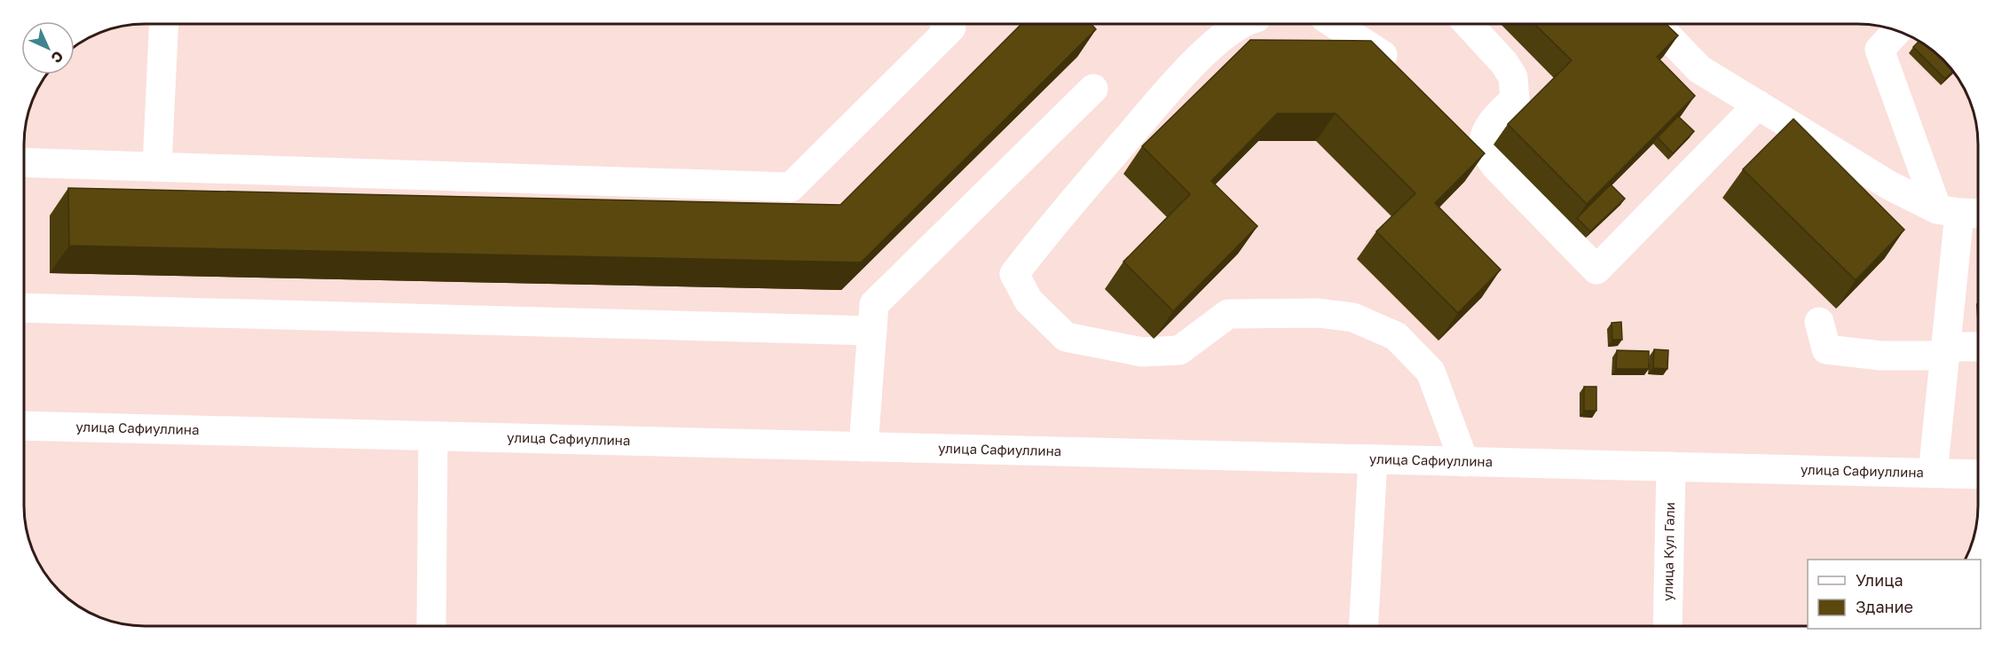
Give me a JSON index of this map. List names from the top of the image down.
{
  "streets": {
    "street": ["улица Сафиуллина", "улица Кул Гали"]
  },
  "crossings": [
    ["улица Сафиуллина", "улица Кул Гали"]
  ],
  "legend": ["Улица", "Здание"],
  "north": "bottom right"
}
